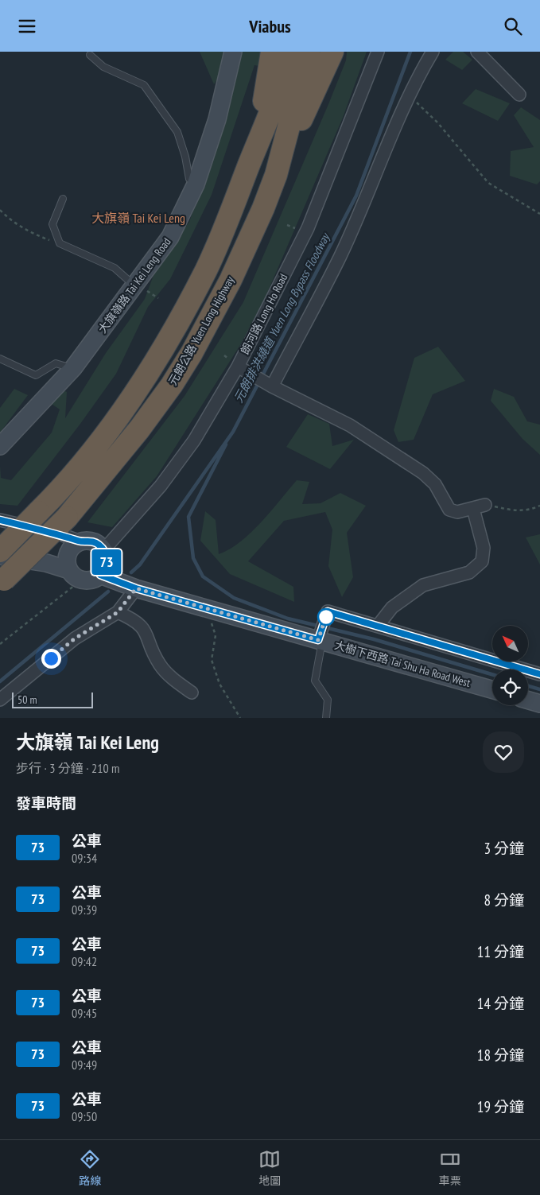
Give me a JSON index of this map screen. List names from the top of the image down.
{
  "streets": {
    "highway": ["元朗公路 Yuen Long Highway"],
    "street": ["大旗嶺路 Tai Kei Leng Road", "朗河路 Long Ho Road", "大樹下西路 Tai Shu Ha Road West"]
  },
  "crossings": [
    ["朗河路 Long Ho Road", "大樹下西路 Tai Shu Ha Road West"]
  ],
  "districts": ["大旗嶺 Tai Kei Leng"],
  "water": ["元朗排洪繞道 Yuen Long Bypass Floodway"],
  "lines": ["bus line 73"],
  "scale_bar": "50 m",
  "north": "top left",
  "page": {
    "header": "Viabus",
    "on_map": "73",
    "scale": "50 m",
    "heading": [
      ["大旗嶺 Tai Kei Leng", "步行 · 3 分鐘 · 210 m"],
      "發車時間"
    ],
    "list": [
      {
        "mark": "73",
        "name": "公車",
        "note": "09:34",
        "value": "3 分鐘"
      },
      {
        "mark": "73",
        "name": "公車",
        "note": "09:39",
        "value": "8 分鐘"
      },
      {
        "mark": "73",
        "name": "公車",
        "note": "09:42",
        "value": "11 分鐘"
      },
      {
        "mark": "73",
        "name": "公車",
        "note": "09:45",
        "value": "14 分鐘"
      },
      {
        "mark": "73",
        "name": "公車",
        "note": "09:49",
        "value": "18 分鐘"
      },
      {
        "mark": "73",
        "name": "公車",
        "note": "09:50",
        "value": "19 分鐘"
      }
    ],
    "tabs": ["路線", "地圖", "車票"]
  }
}
